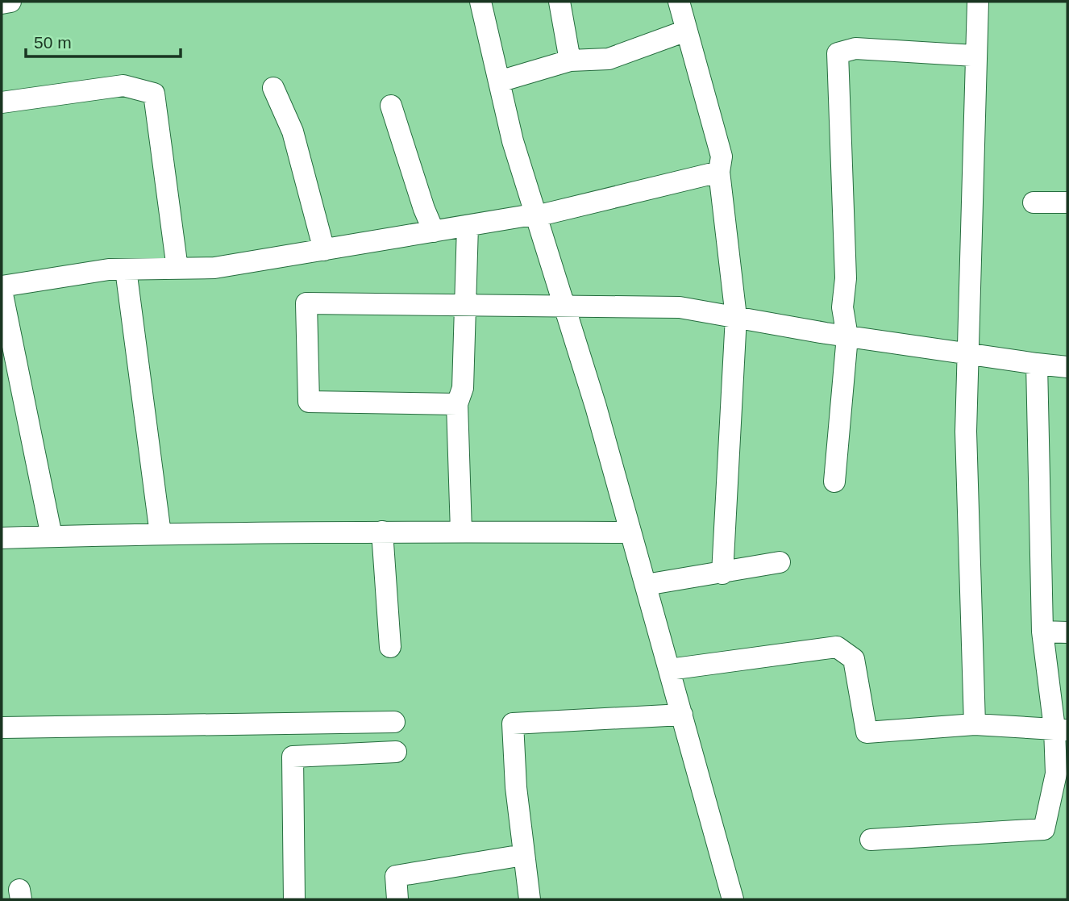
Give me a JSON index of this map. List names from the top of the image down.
{
  "scale_bar": "50 m"
}
